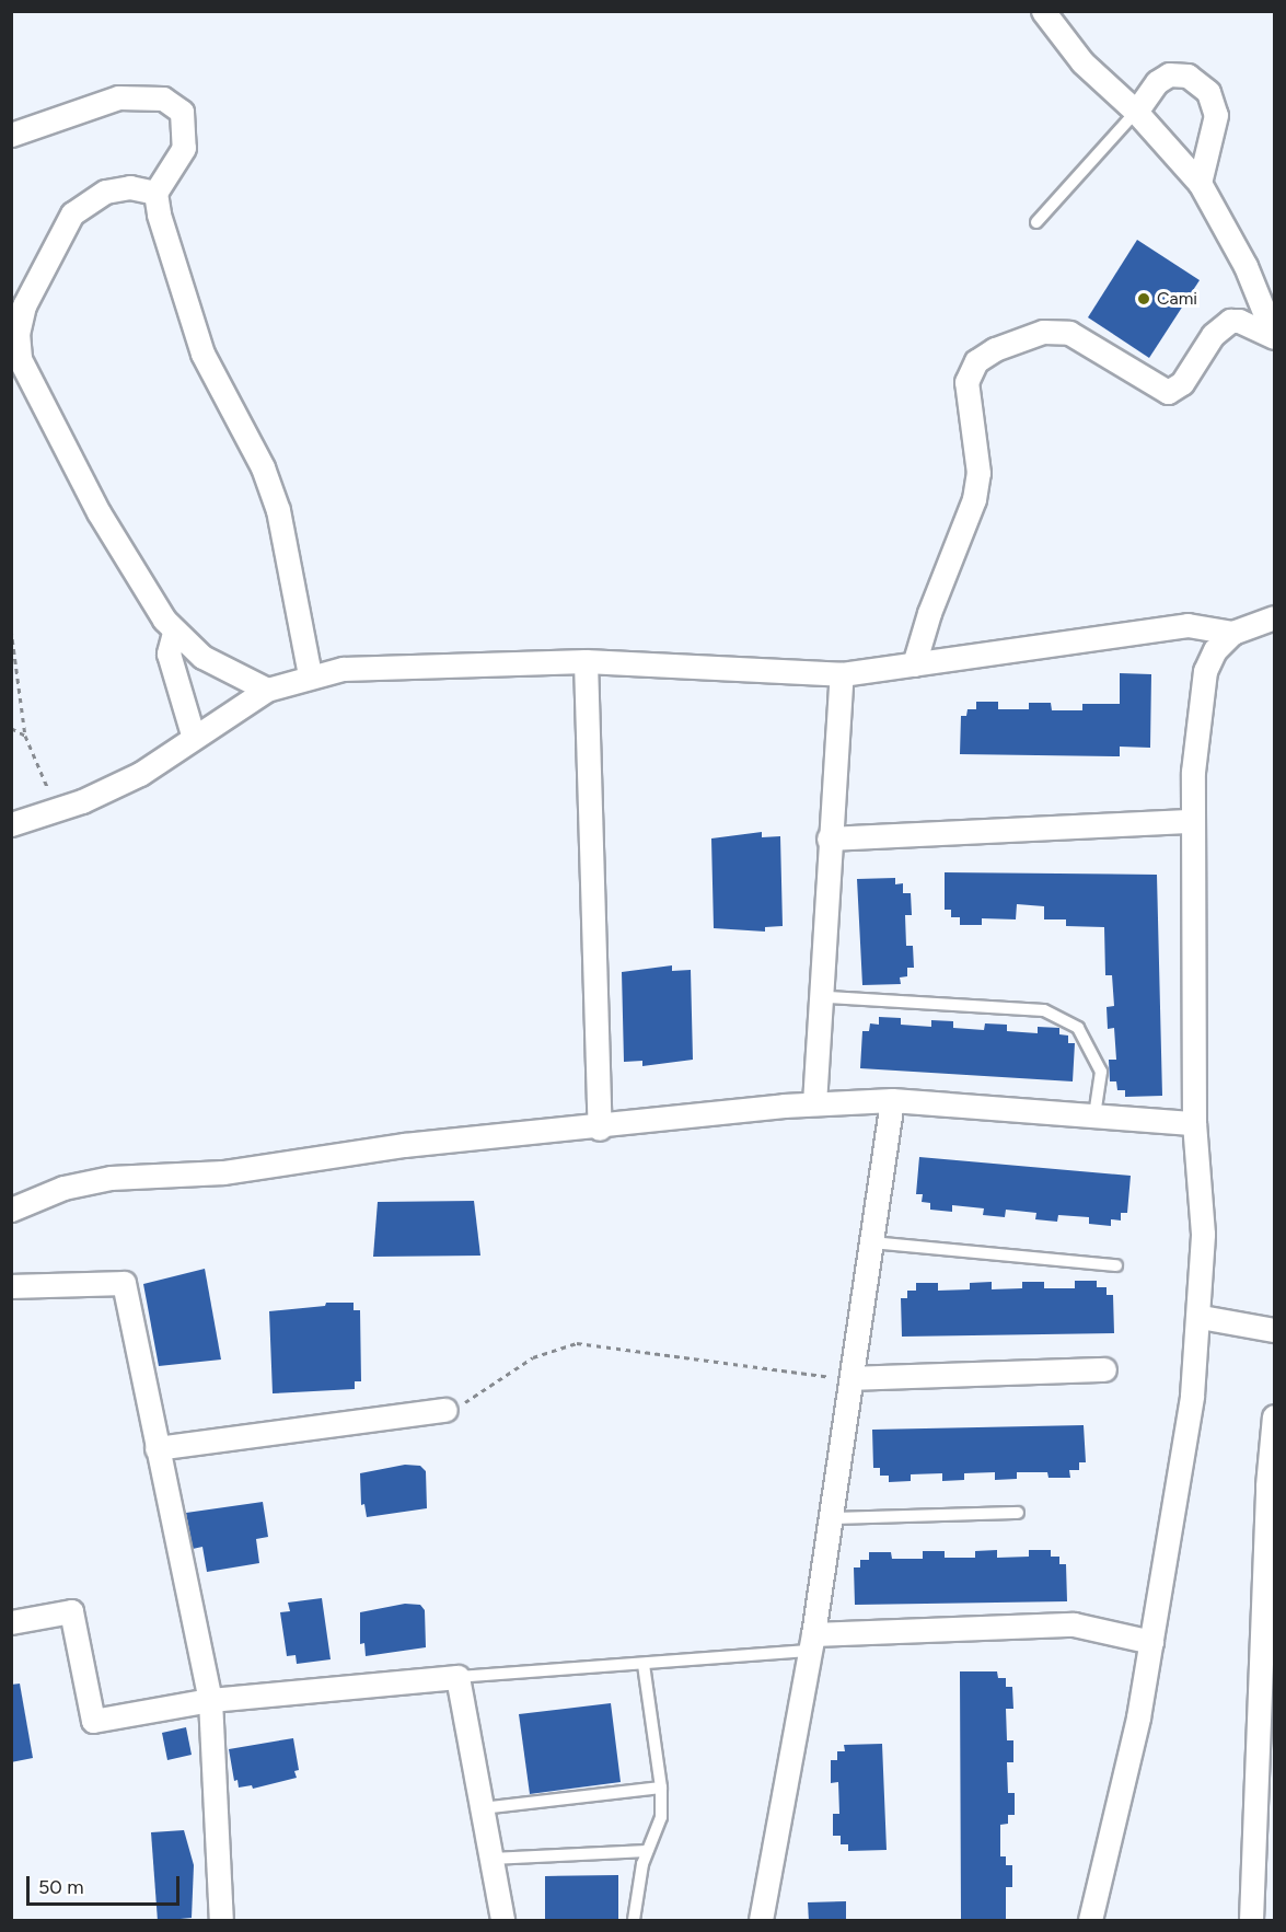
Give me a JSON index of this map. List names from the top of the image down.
{
  "places": ["Cami"],
  "scale_bar": "50 m"
}
